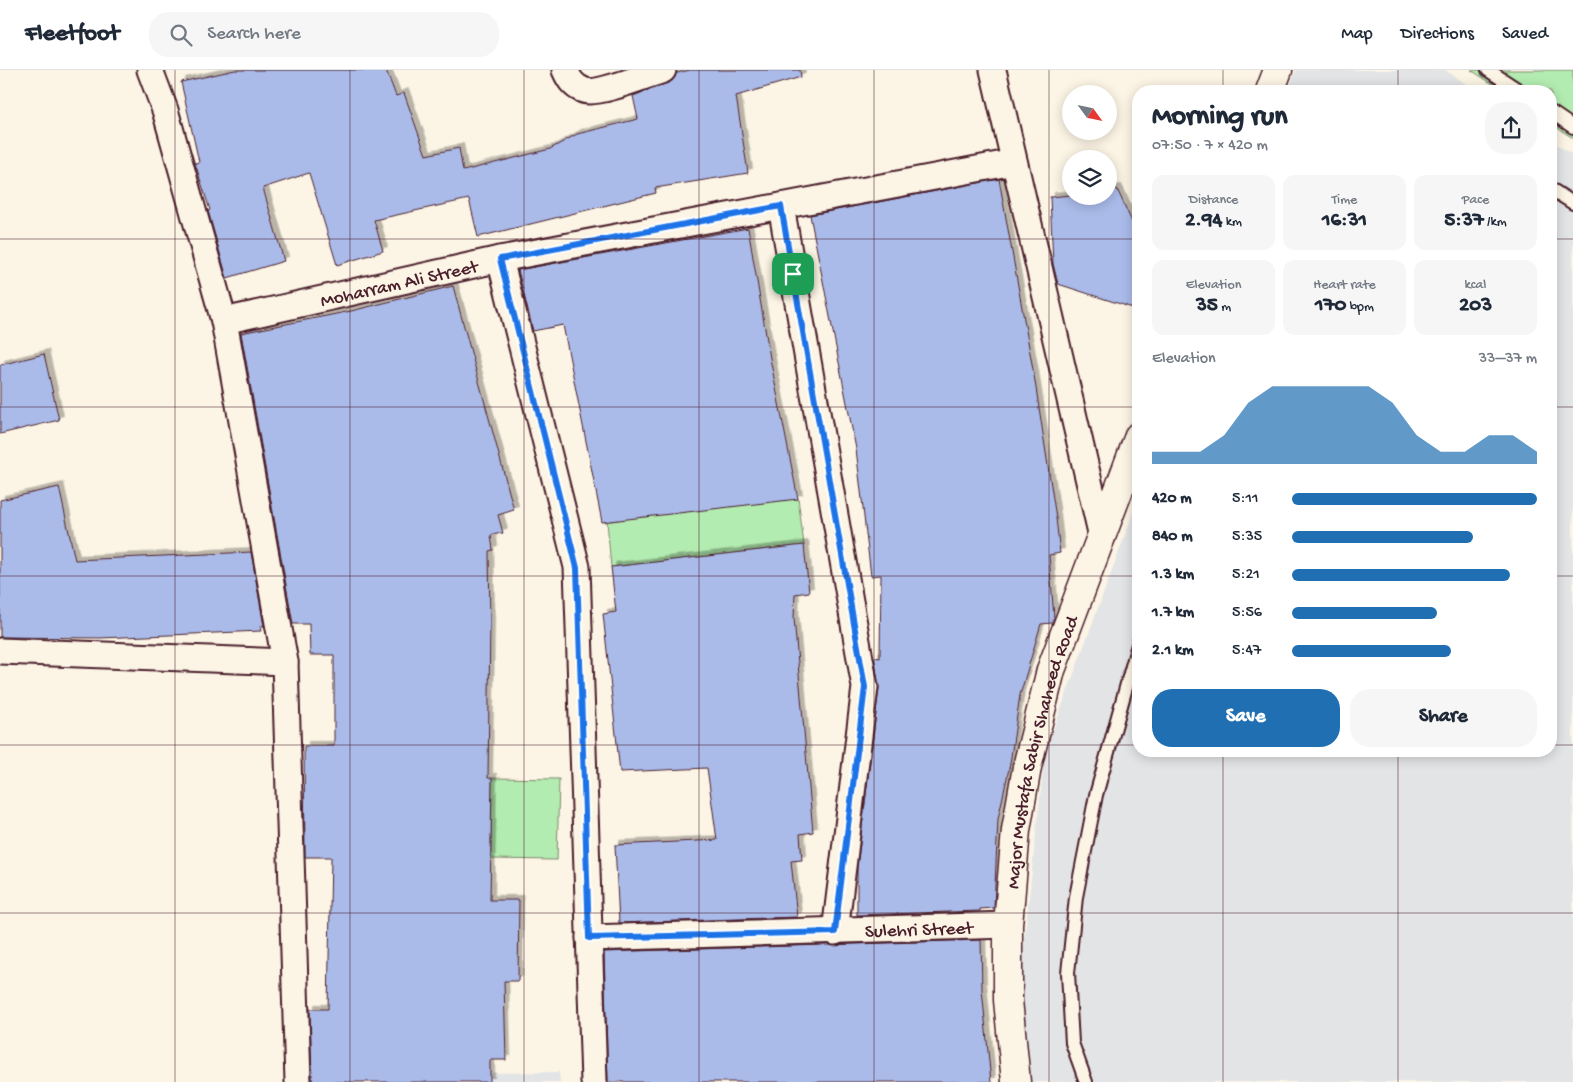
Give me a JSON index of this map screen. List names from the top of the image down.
{
  "streets": {
    "street": ["Moharram Ali Street", "Major Mustafa Sabir Shaheed Road", "Sulehri Street"]
  },
  "crossings": [
    ["Moharram Ali Street", "Sulehri Street"],
    ["Major Mustafa Sabir Shaheed Road", "Sulehri Street"]
  ],
  "north": "bottom right",
  "page": {
    "header": "Fleetfoot",
    "search": "Search here",
    "nav": ["Map", "Directions", "Saved"],
    "heading": ["Morning run", "07:50 · 7 × 420 m"],
    "stats": [
      ["Distance", "2.94 km"],
      ["Time", "16:31"],
      ["Pace", "5:37 /km"],
      ["Elevation", "35 m"],
      ["Heart rate", "170 bpm"],
      ["kcal", "203"]
    ],
    "chart": ["Elevation", "33–37 m"],
    "list": [
      {
        "name": "420 m",
        "note": "5:11"
      },
      {
        "name": "840 m",
        "note": "5:35"
      },
      {
        "name": "1.3 km",
        "note": "5:21"
      },
      {
        "name": "1.7 km",
        "note": "5:56"
      },
      {
        "name": "2.1 km",
        "note": "5:47"
      }
    ],
    "buttons": ["Save", "Share"]
  }
}
